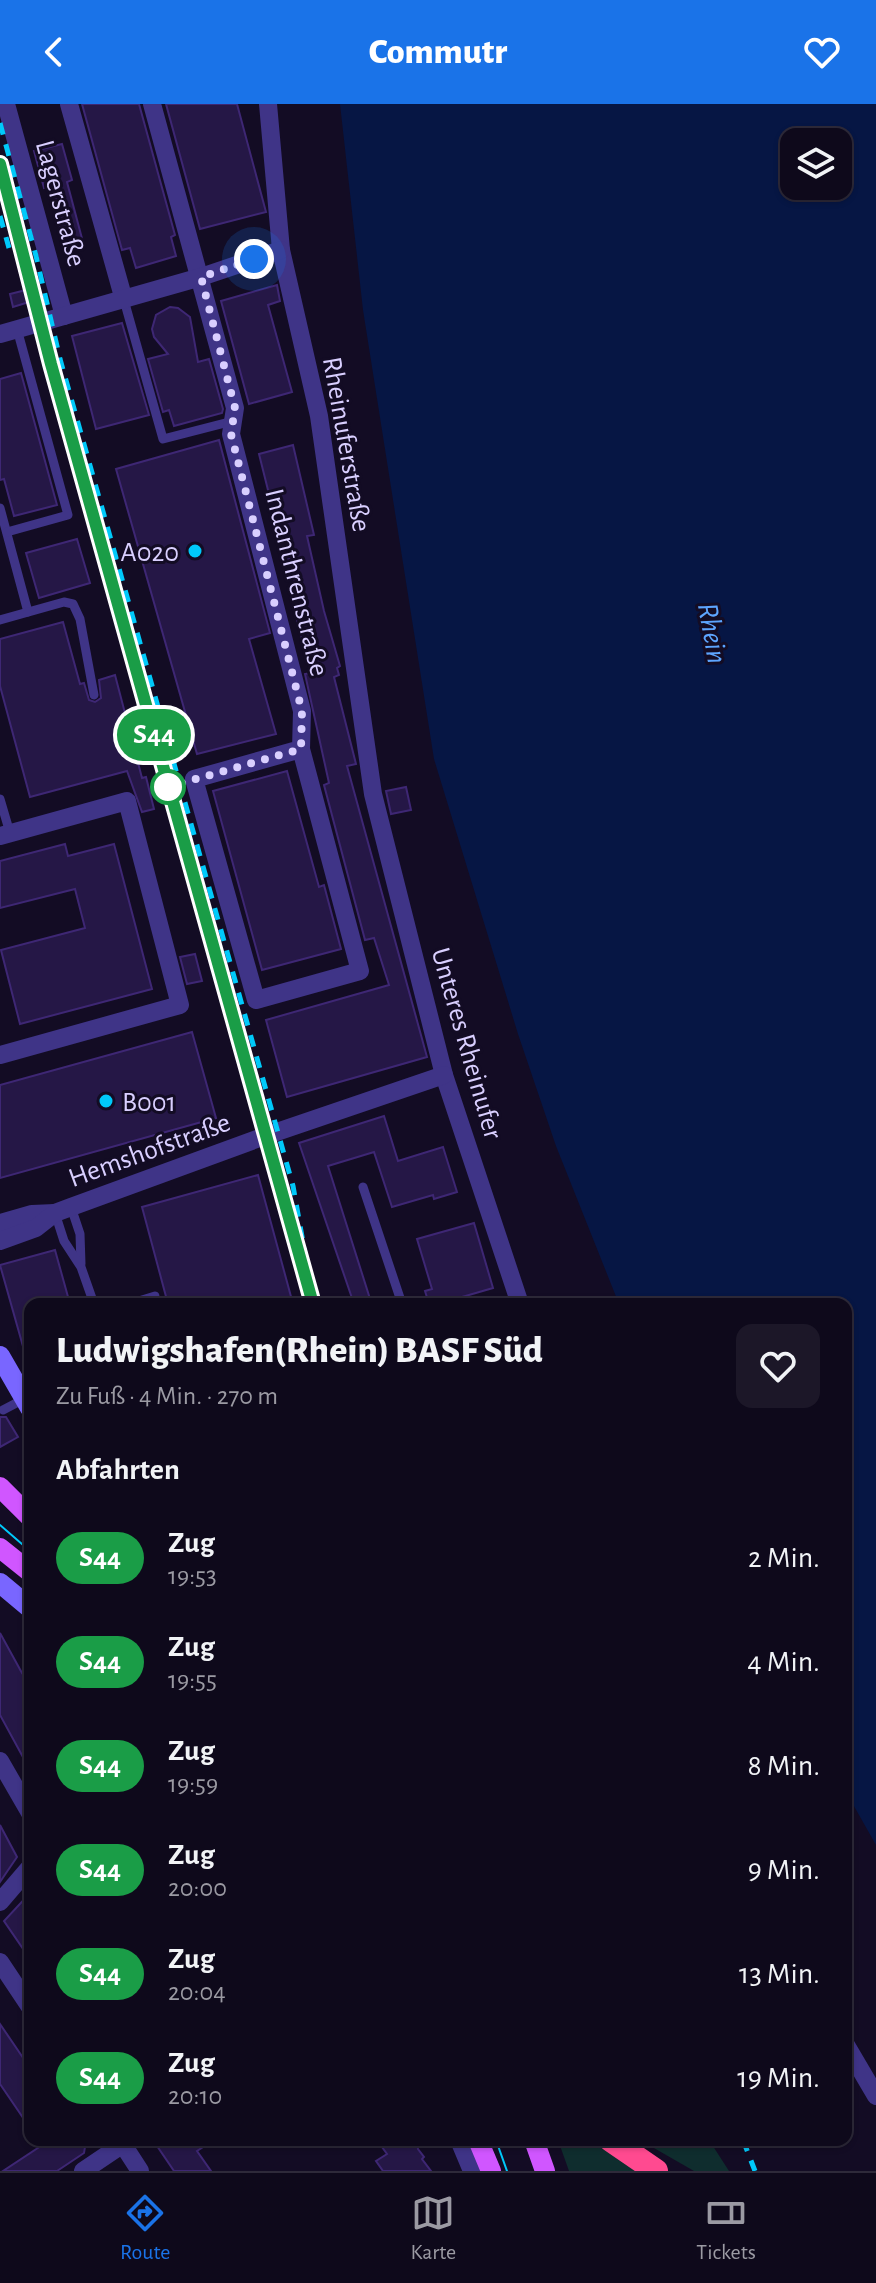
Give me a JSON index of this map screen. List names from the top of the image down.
{
  "streets": {
    "street": [
      "Lagerstraße",
      "Rheinuferstraße",
      "Indanthrenstraße",
      "Unteres Rheinufer",
      "Hemshofstraße"
    ]
  },
  "crossings": [
    ["Rheinuferstraße", "Unteres Rheinufer"],
    ["Unteres Rheinufer", "Hemshofstraße"]
  ],
  "water": ["Rhein"],
  "places": ["A020", "B001"],
  "page": {
    "header": "Commutr",
    "on_map": "S44",
    "heading": [
      ["Ludwigshafen(Rhein) BASF Süd", "Zu Fuß · 4 Min. · 270 m"],
      "Abfahrten"
    ],
    "list": [
      {
        "mark": "S44",
        "name": "Zug",
        "note": "19:53",
        "value": "2 Min."
      },
      {
        "mark": "S44",
        "name": "Zug",
        "note": "19:55",
        "value": "4 Min."
      },
      {
        "mark": "S44",
        "name": "Zug",
        "note": "19:59",
        "value": "8 Min."
      },
      {
        "mark": "S44",
        "name": "Zug",
        "note": "20:00",
        "value": "9 Min."
      },
      {
        "mark": "S44",
        "name": "Zug",
        "note": "20:04",
        "value": "13 Min."
      },
      {
        "mark": "S44",
        "name": "Zug",
        "note": "20:10",
        "value": "19 Min."
      }
    ],
    "tabs": ["Route", "Karte", "Tickets"]
  }
}
